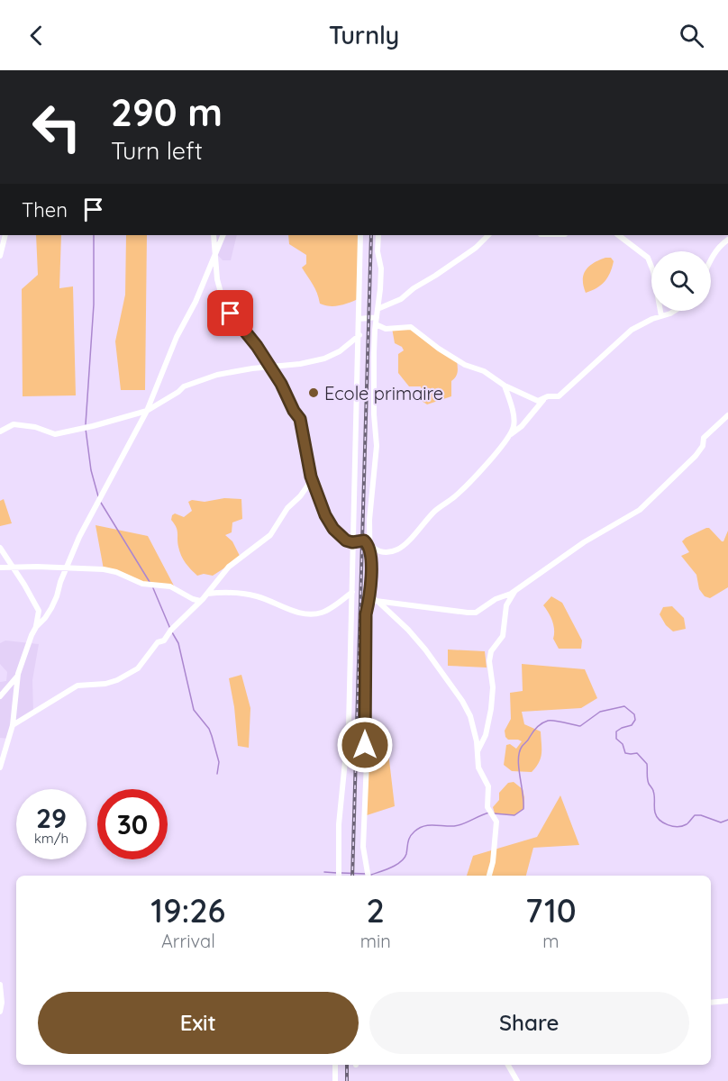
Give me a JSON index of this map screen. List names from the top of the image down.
{
  "places": ["Ecole primaire"],
  "page": {
    "header": "Turnly",
    "turn": ["290 m", "Turn left"],
    "then": "Then",
    "speed": "29 km/h",
    "limit": "30",
    "eta": [
      "19:26",
      "Arrival",
      "2",
      "min",
      "710",
      "m"
    ],
    "buttons": ["Exit", "Share"]
  }
}
